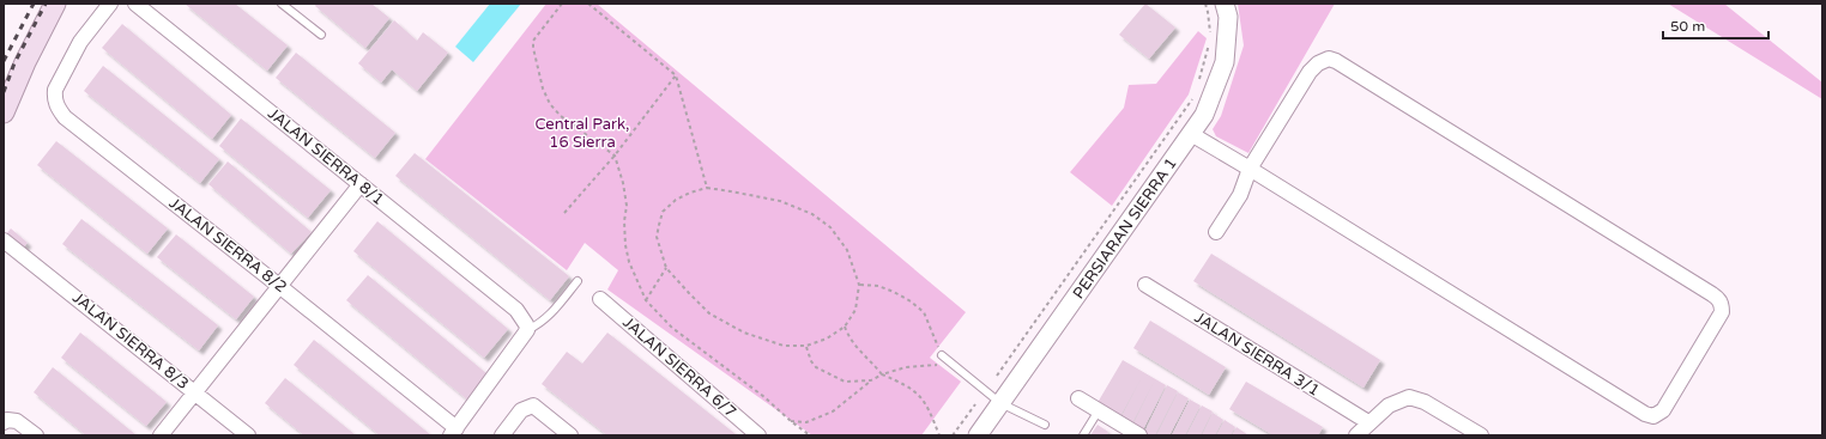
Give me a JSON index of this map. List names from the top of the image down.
{
  "streets": {
    "street": [
      "JALAN SIERRA 8/1",
      "PERSIARAN SIERRA 1",
      "JALAN SIERRA 8/2",
      "JALAN SIERRA 8/3",
      "JALAN SIERRA 3/1",
      "JALAN SIERRA 6/7"
    ]
  },
  "parks": ["Central Park, 16 Sierra"],
  "scale_bar": "50 m"
}
